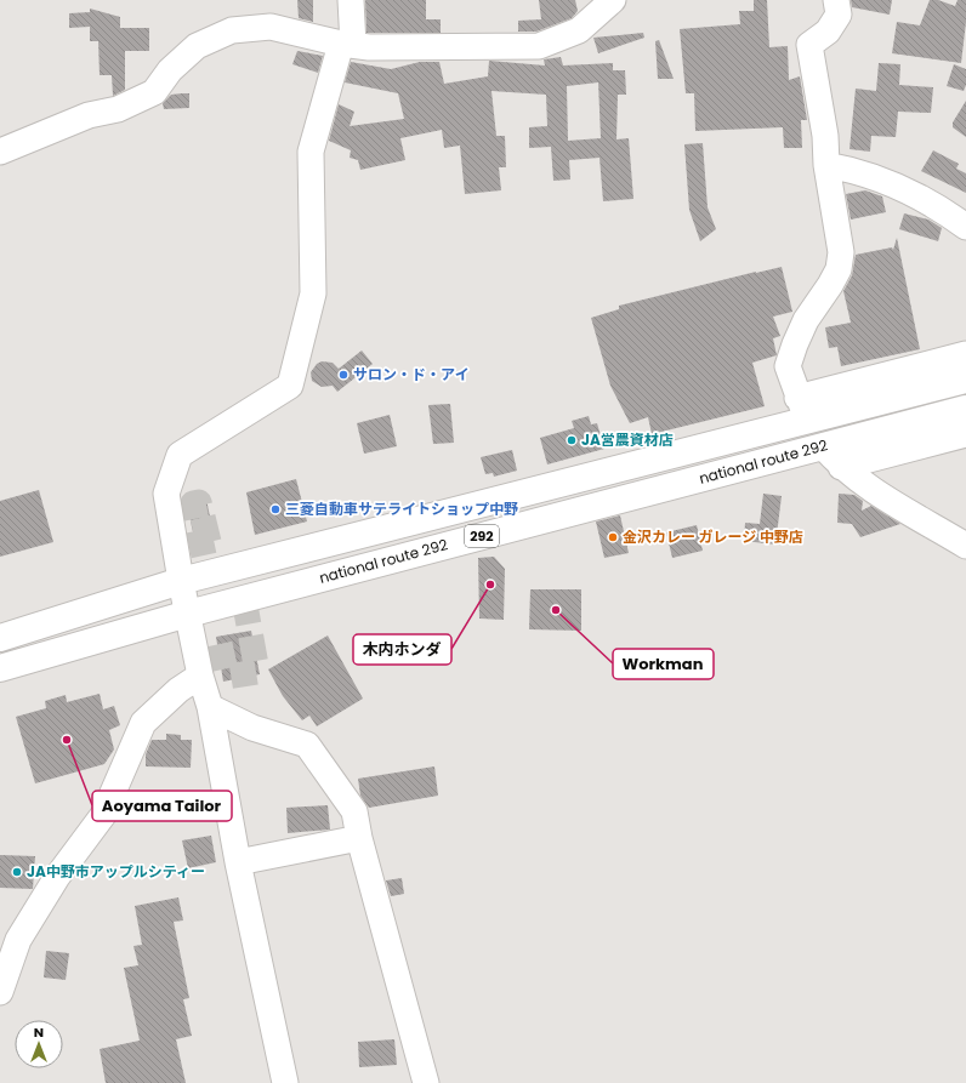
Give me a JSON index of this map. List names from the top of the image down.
{
  "streets": {
    "highway": ["national route 292", "292"]
  },
  "places": [
    "サロン・ド・アイ",
    "JA営農資材店",
    "三菱自動車サテライトショップ中野",
    "金沢カレー ガレージ 中野店",
    "木内ホンダ",
    "Workman",
    "Aoyama Tailor",
    "JA中野市アップルシティー"
  ],
  "north": "top"
}
